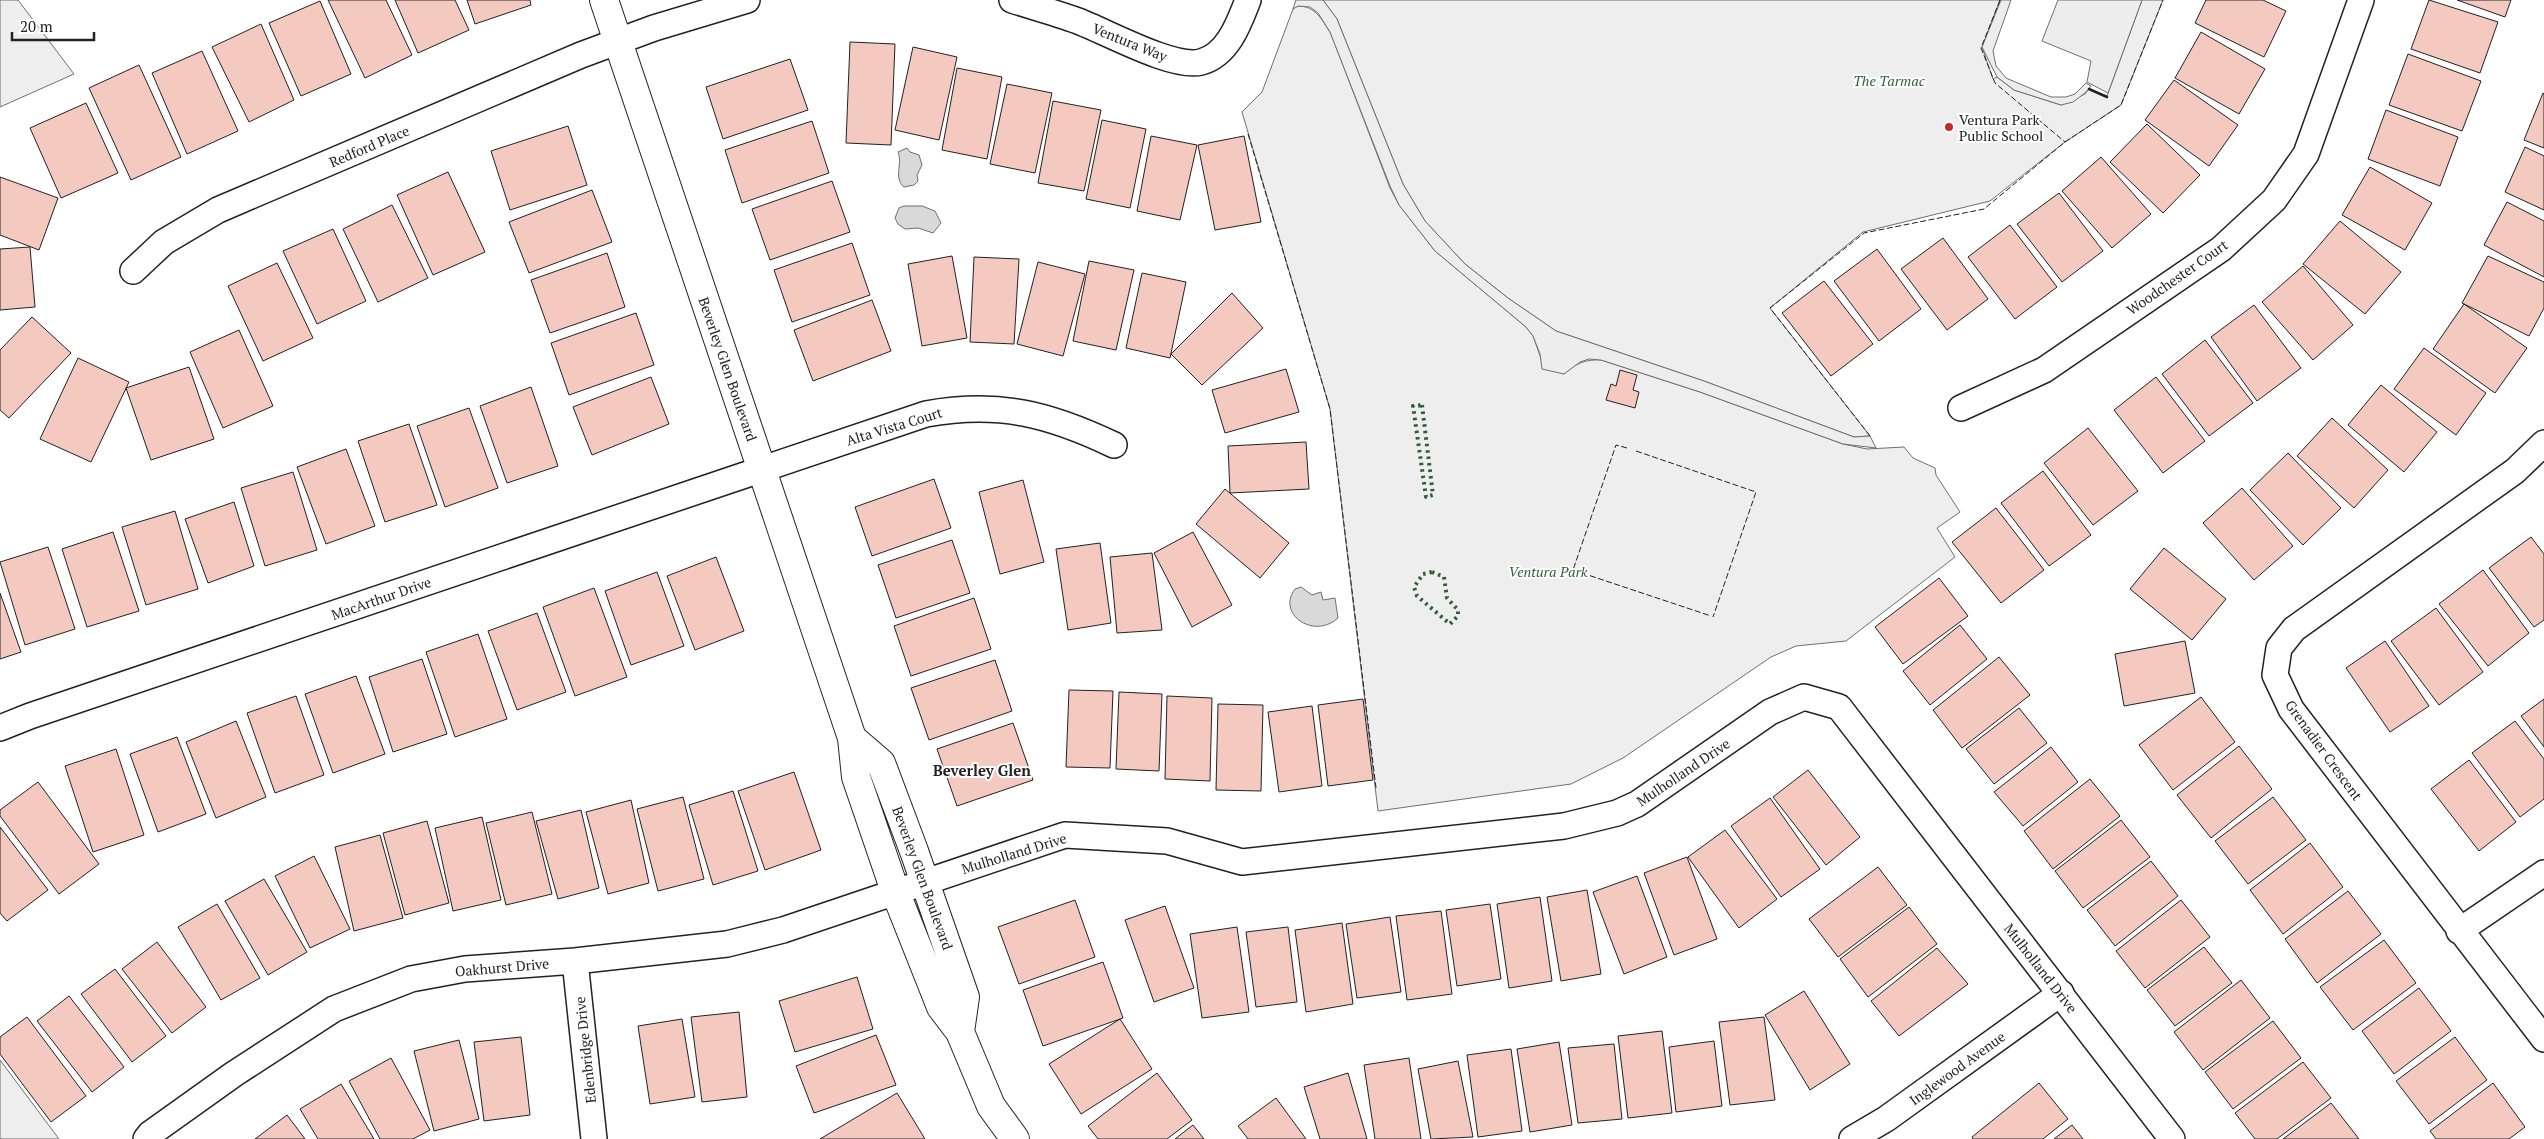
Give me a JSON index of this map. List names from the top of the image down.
{
  "streets": {
    "street": [
      "Ventura Way",
      "Redford Place",
      "Woodchester Court",
      "Beverley Glen Boulevard",
      "Alta Vista Court",
      "MacArthur Drive",
      "Grenadier Crescent",
      "Mulholland Drive",
      "Oakhurst Drive",
      "Edenbridge Drive",
      "Inglewood Avenue"
    ]
  },
  "crossings": [
    ["Redford Place", "Beverley Glen Boulevard"],
    ["Beverley Glen Boulevard", "Alta Vista Court"],
    ["Beverley Glen Boulevard", "MacArthur Drive"],
    ["Beverley Glen Boulevard", "Mulholland Drive"],
    ["Beverley Glen Boulevard", "Oakhurst Drive"],
    ["Alta Vista Court", "MacArthur Drive"],
    ["Mulholland Drive", "Oakhurst Drive"],
    ["Mulholland Drive", "Inglewood Avenue"],
    ["Oakhurst Drive", "Edenbridge Drive"]
  ],
  "districts": ["Beverley Glen"],
  "parks": ["The Tarmac", "Ventura Park"],
  "places": ["Ventura Park Public School"],
  "scale_bar": "20 m"
}
